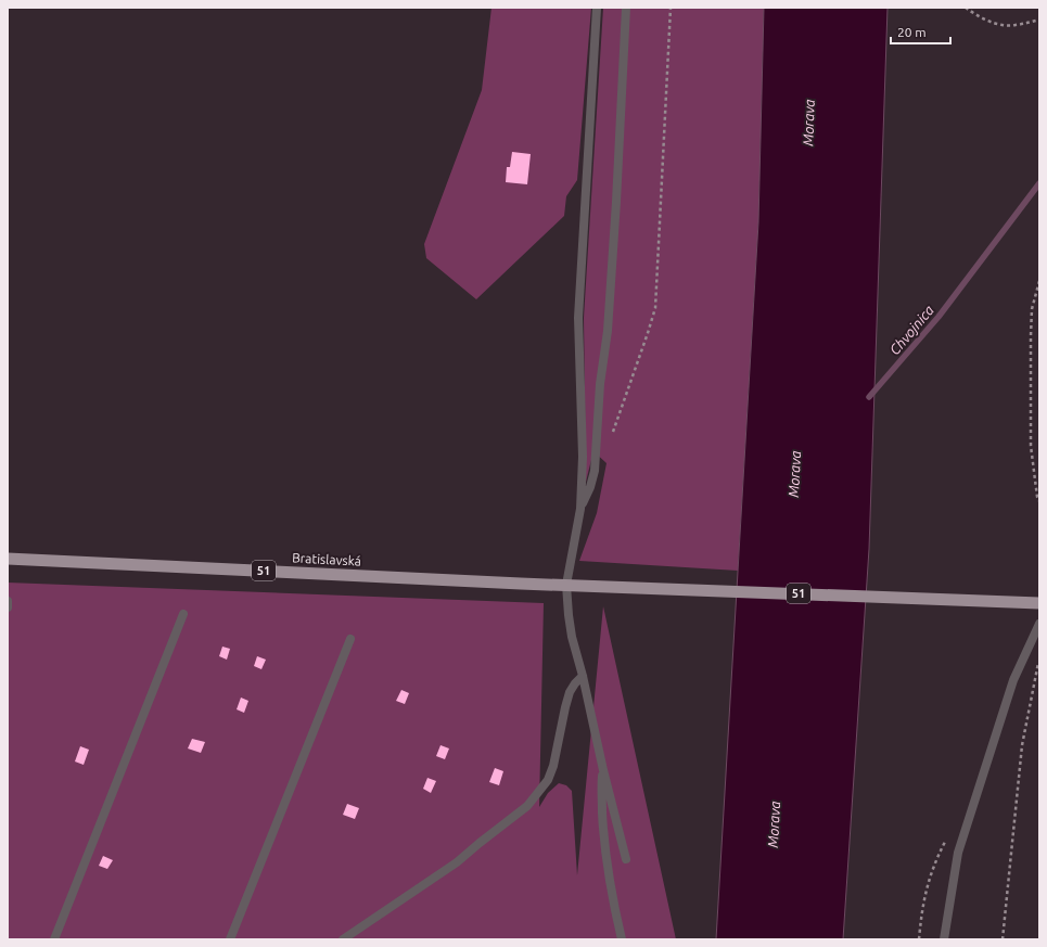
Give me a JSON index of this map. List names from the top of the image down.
{
  "streets": {
    "main road": ["Bratislavská", "51"]
  },
  "crossings": [
    ["Bratislavská", "51"]
  ],
  "water": ["Morava", "Chvojnica"],
  "scale_bar": "20 m"
}
